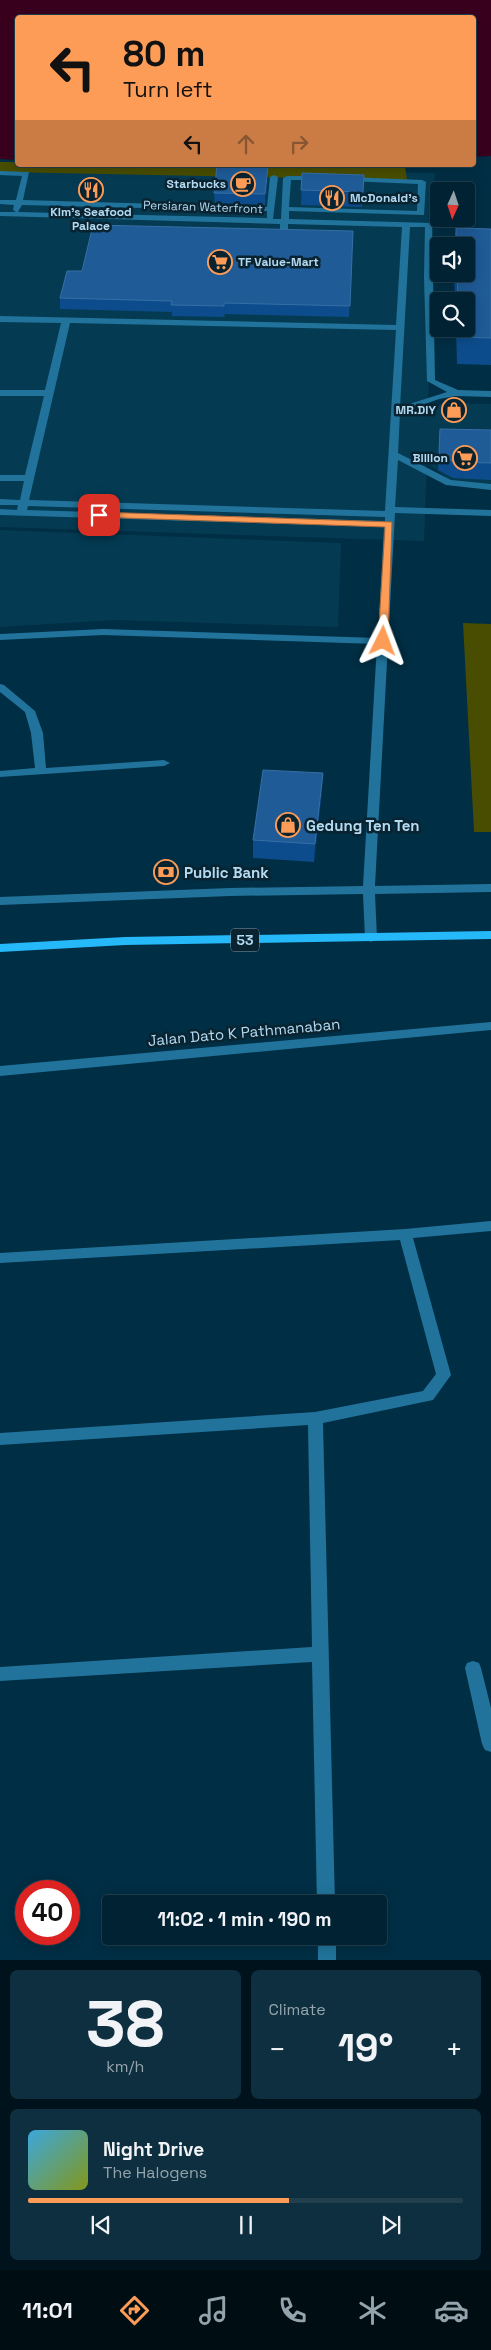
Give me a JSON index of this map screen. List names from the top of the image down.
{
  "streets": {
    "main road": ["53"],
    "street": ["Persiaran Waterfront", "Jalan Dato K Pathmanaban"]
  },
  "places": {
    "cafe": ["Starbucks"],
    "restaurant": ["Kim's Seafood Palace", "McDonald's"],
    "supermarket": ["TF Value-Mart", "Billion"],
    "shop": ["MR.DIY", "Gedung Ten Ten"],
    "bank": ["Public Bank"]
  },
  "north": "bottom",
  "page": {
    "turn": ["80 m", "Turn left"],
    "limit": "40",
    "trip": "11:02 · 1 min · 190 m",
    "tile": [
      ["38", "km/h"],
      "Climate"
    ],
    "heat": ["−", "19°", "+"],
    "song": ["Night Drive", "The Halogens"],
    "tabs": "11:01"
  }
}
